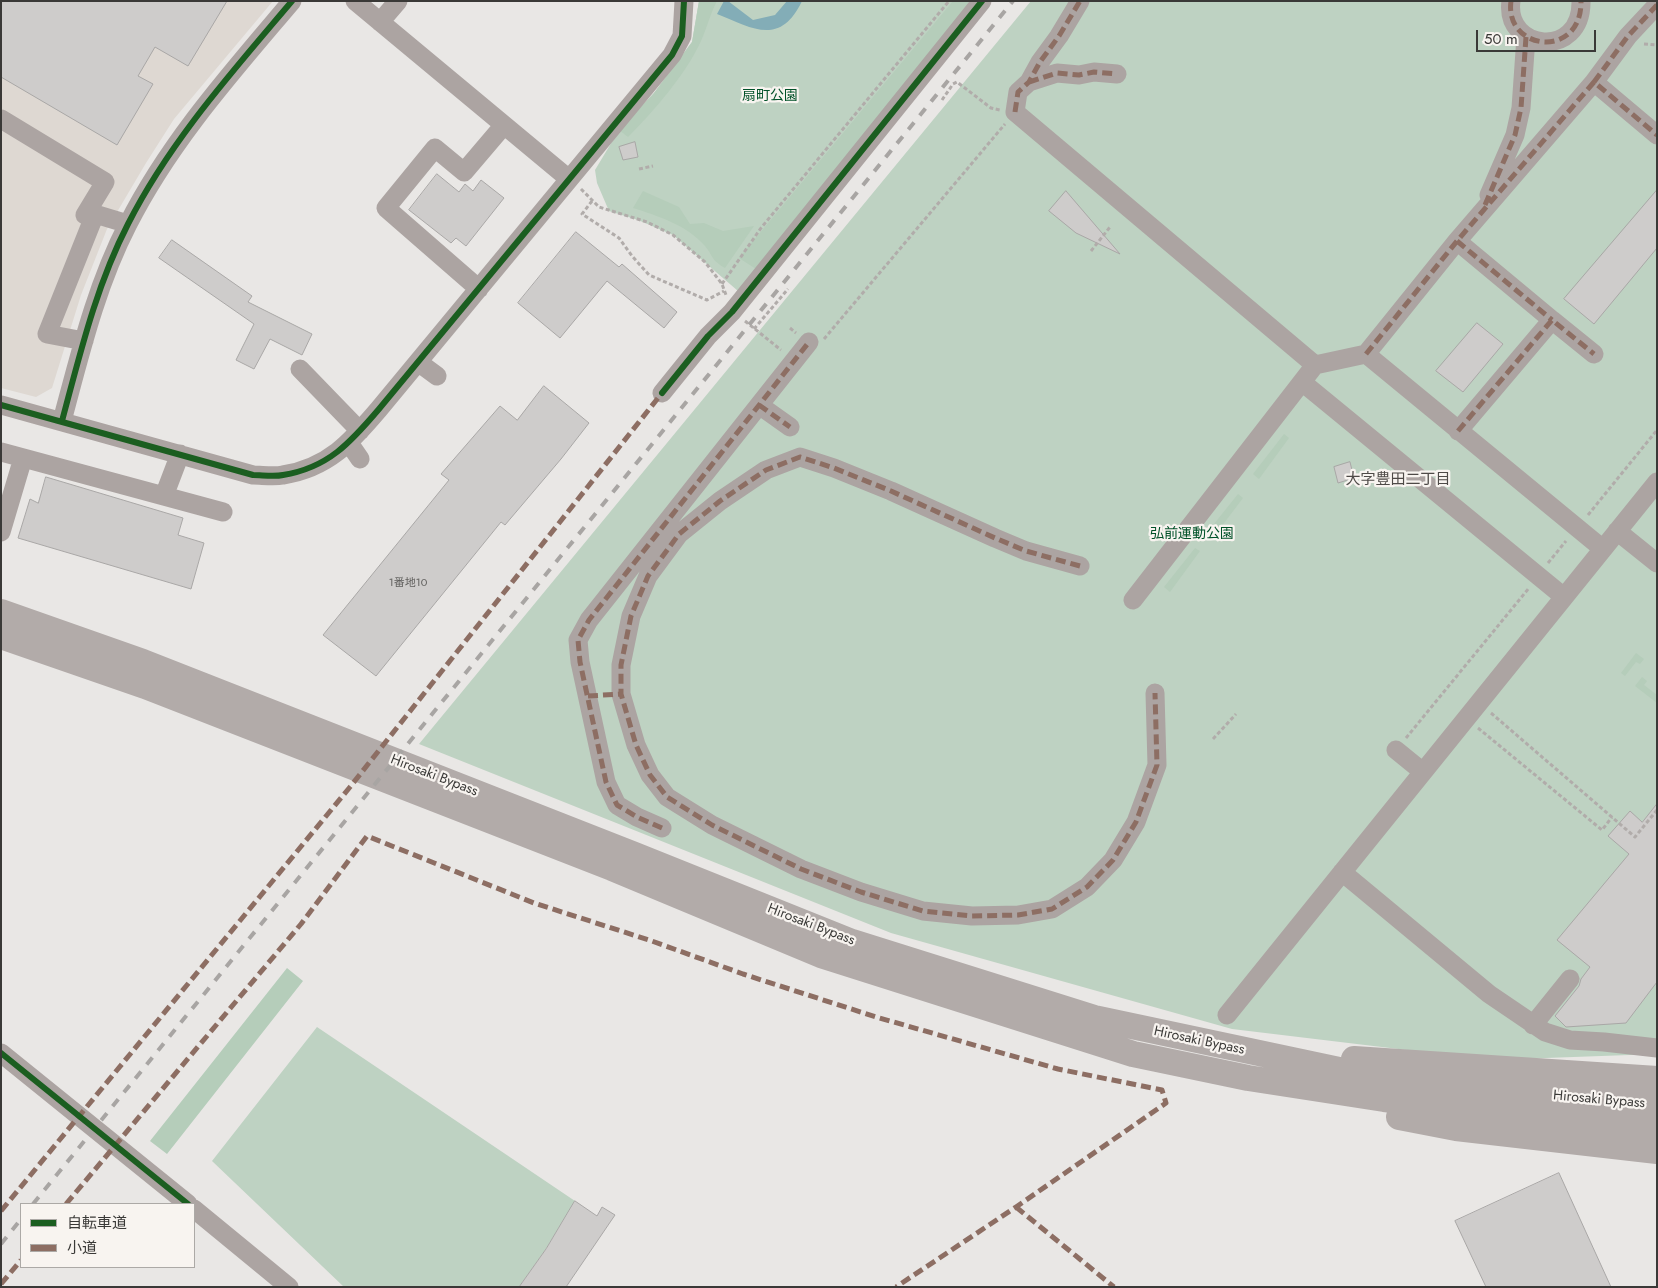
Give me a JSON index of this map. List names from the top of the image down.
{
  "streets": {
    "highway": ["Hirosaki Bypass"]
  },
  "districts": ["大字豊田二丁目"],
  "parks": ["扇町公園", "弘前運動公園"],
  "house_numbers": ["1番地10"],
  "legend": ["自転車道", "小道"],
  "scale_bar": "50 m"
}
